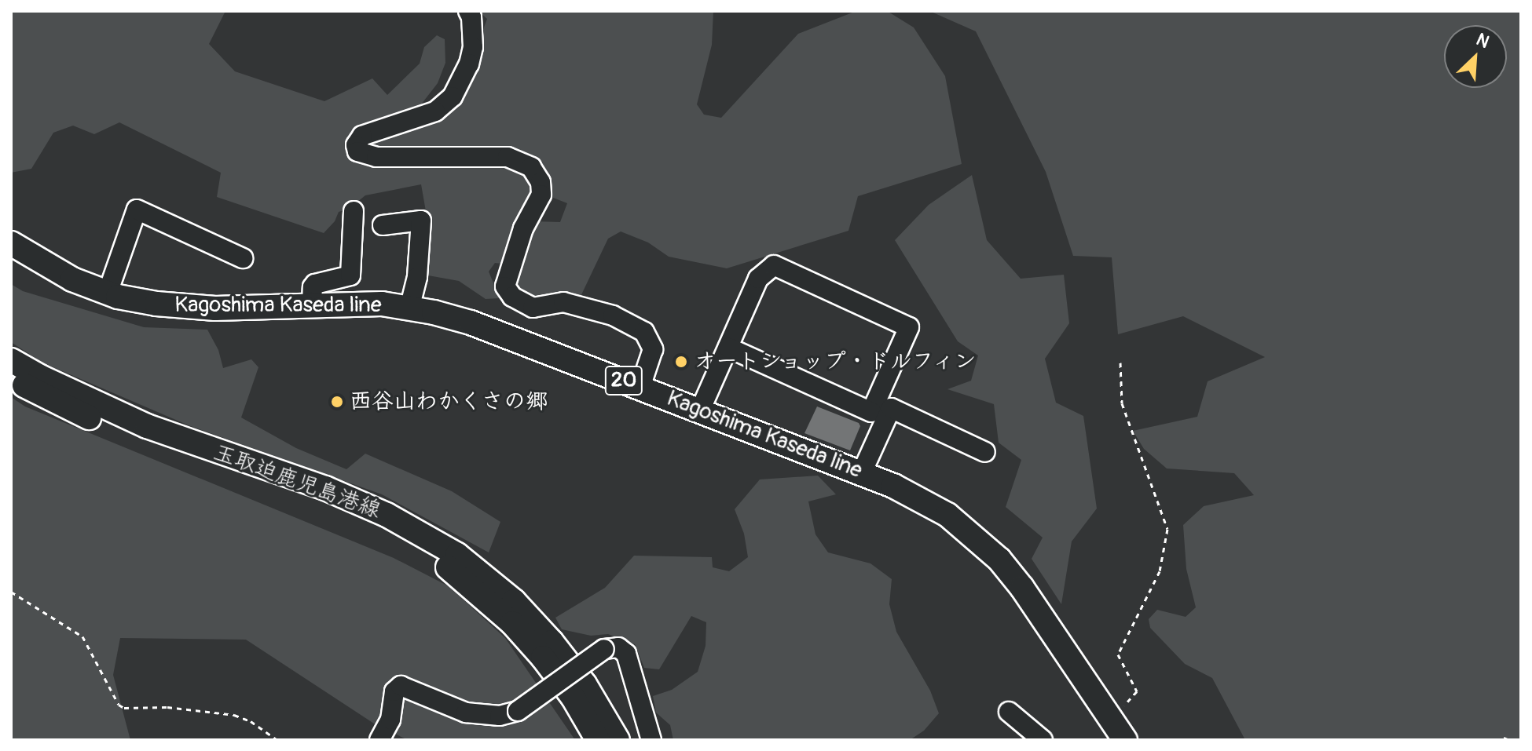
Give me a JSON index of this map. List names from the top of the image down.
{
  "streets": {
    "main road": ["Kagoshima Kaseda line", "20", "玉取迫鹿児島港線"]
  },
  "places": ["オートショップ・ドルフィン", "西谷山わかくさの郷"],
  "north": "top right"
}
